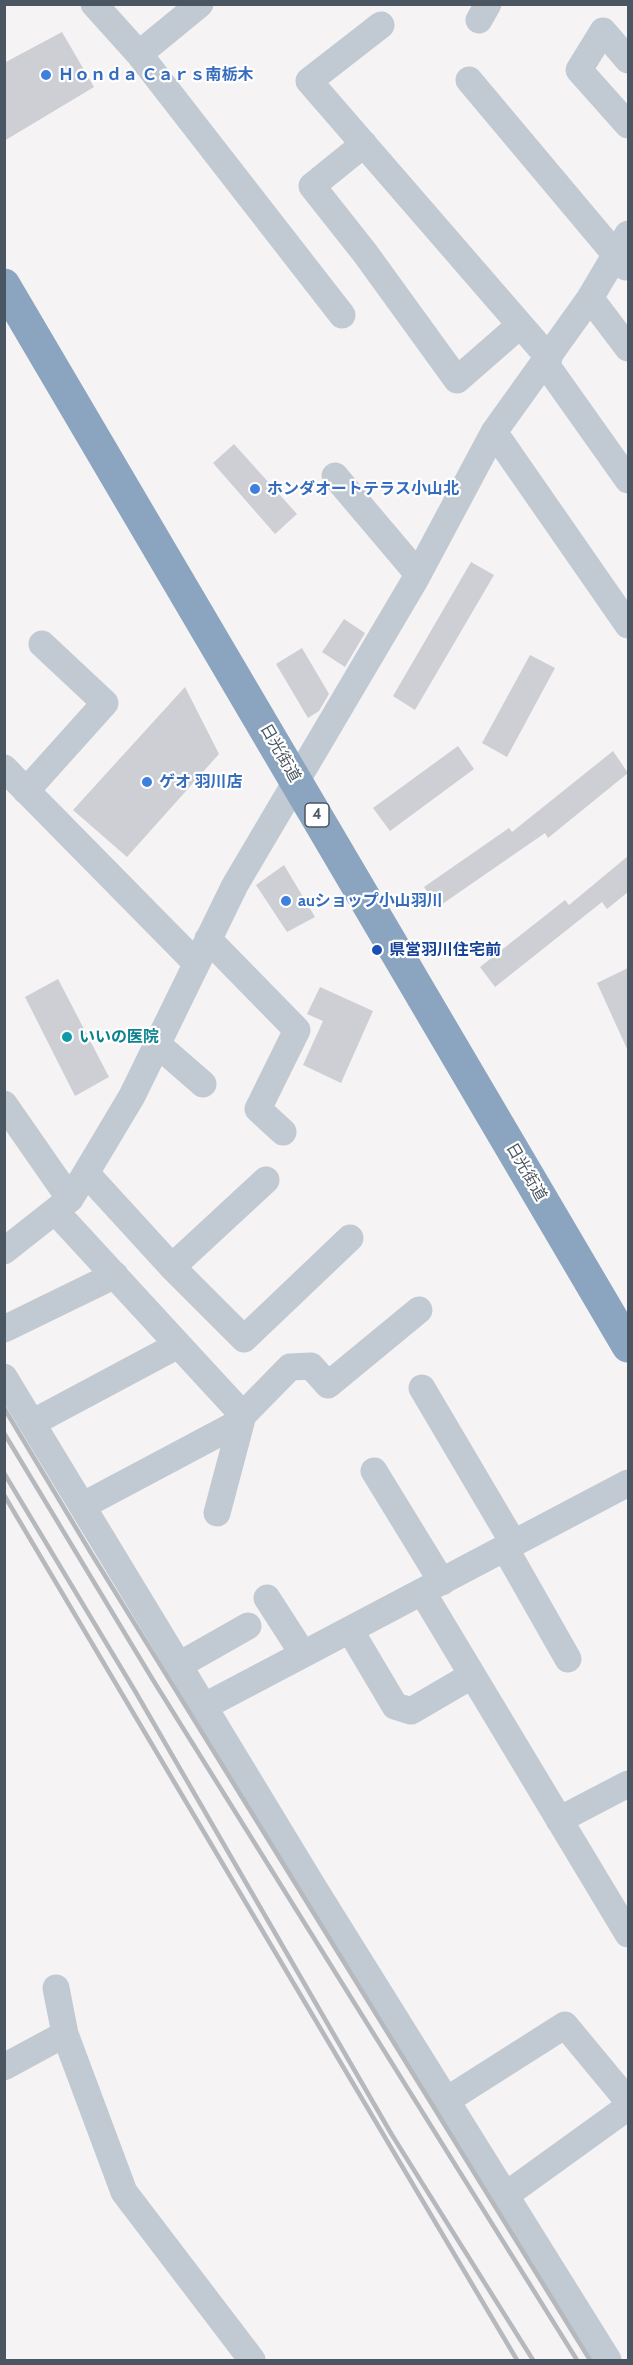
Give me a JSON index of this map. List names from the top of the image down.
{
  "streets": {
    "highway": ["日光街道", "4"]
  },
  "places": [
    "Ｈｏｎｄａ Ｃａｒｓ南栃木",
    "ホンダオートテラス小山北",
    "ゲオ 羽川店",
    "auショップ小山羽川",
    "県営羽川住宅前",
    "いいの医院"
  ]
}
